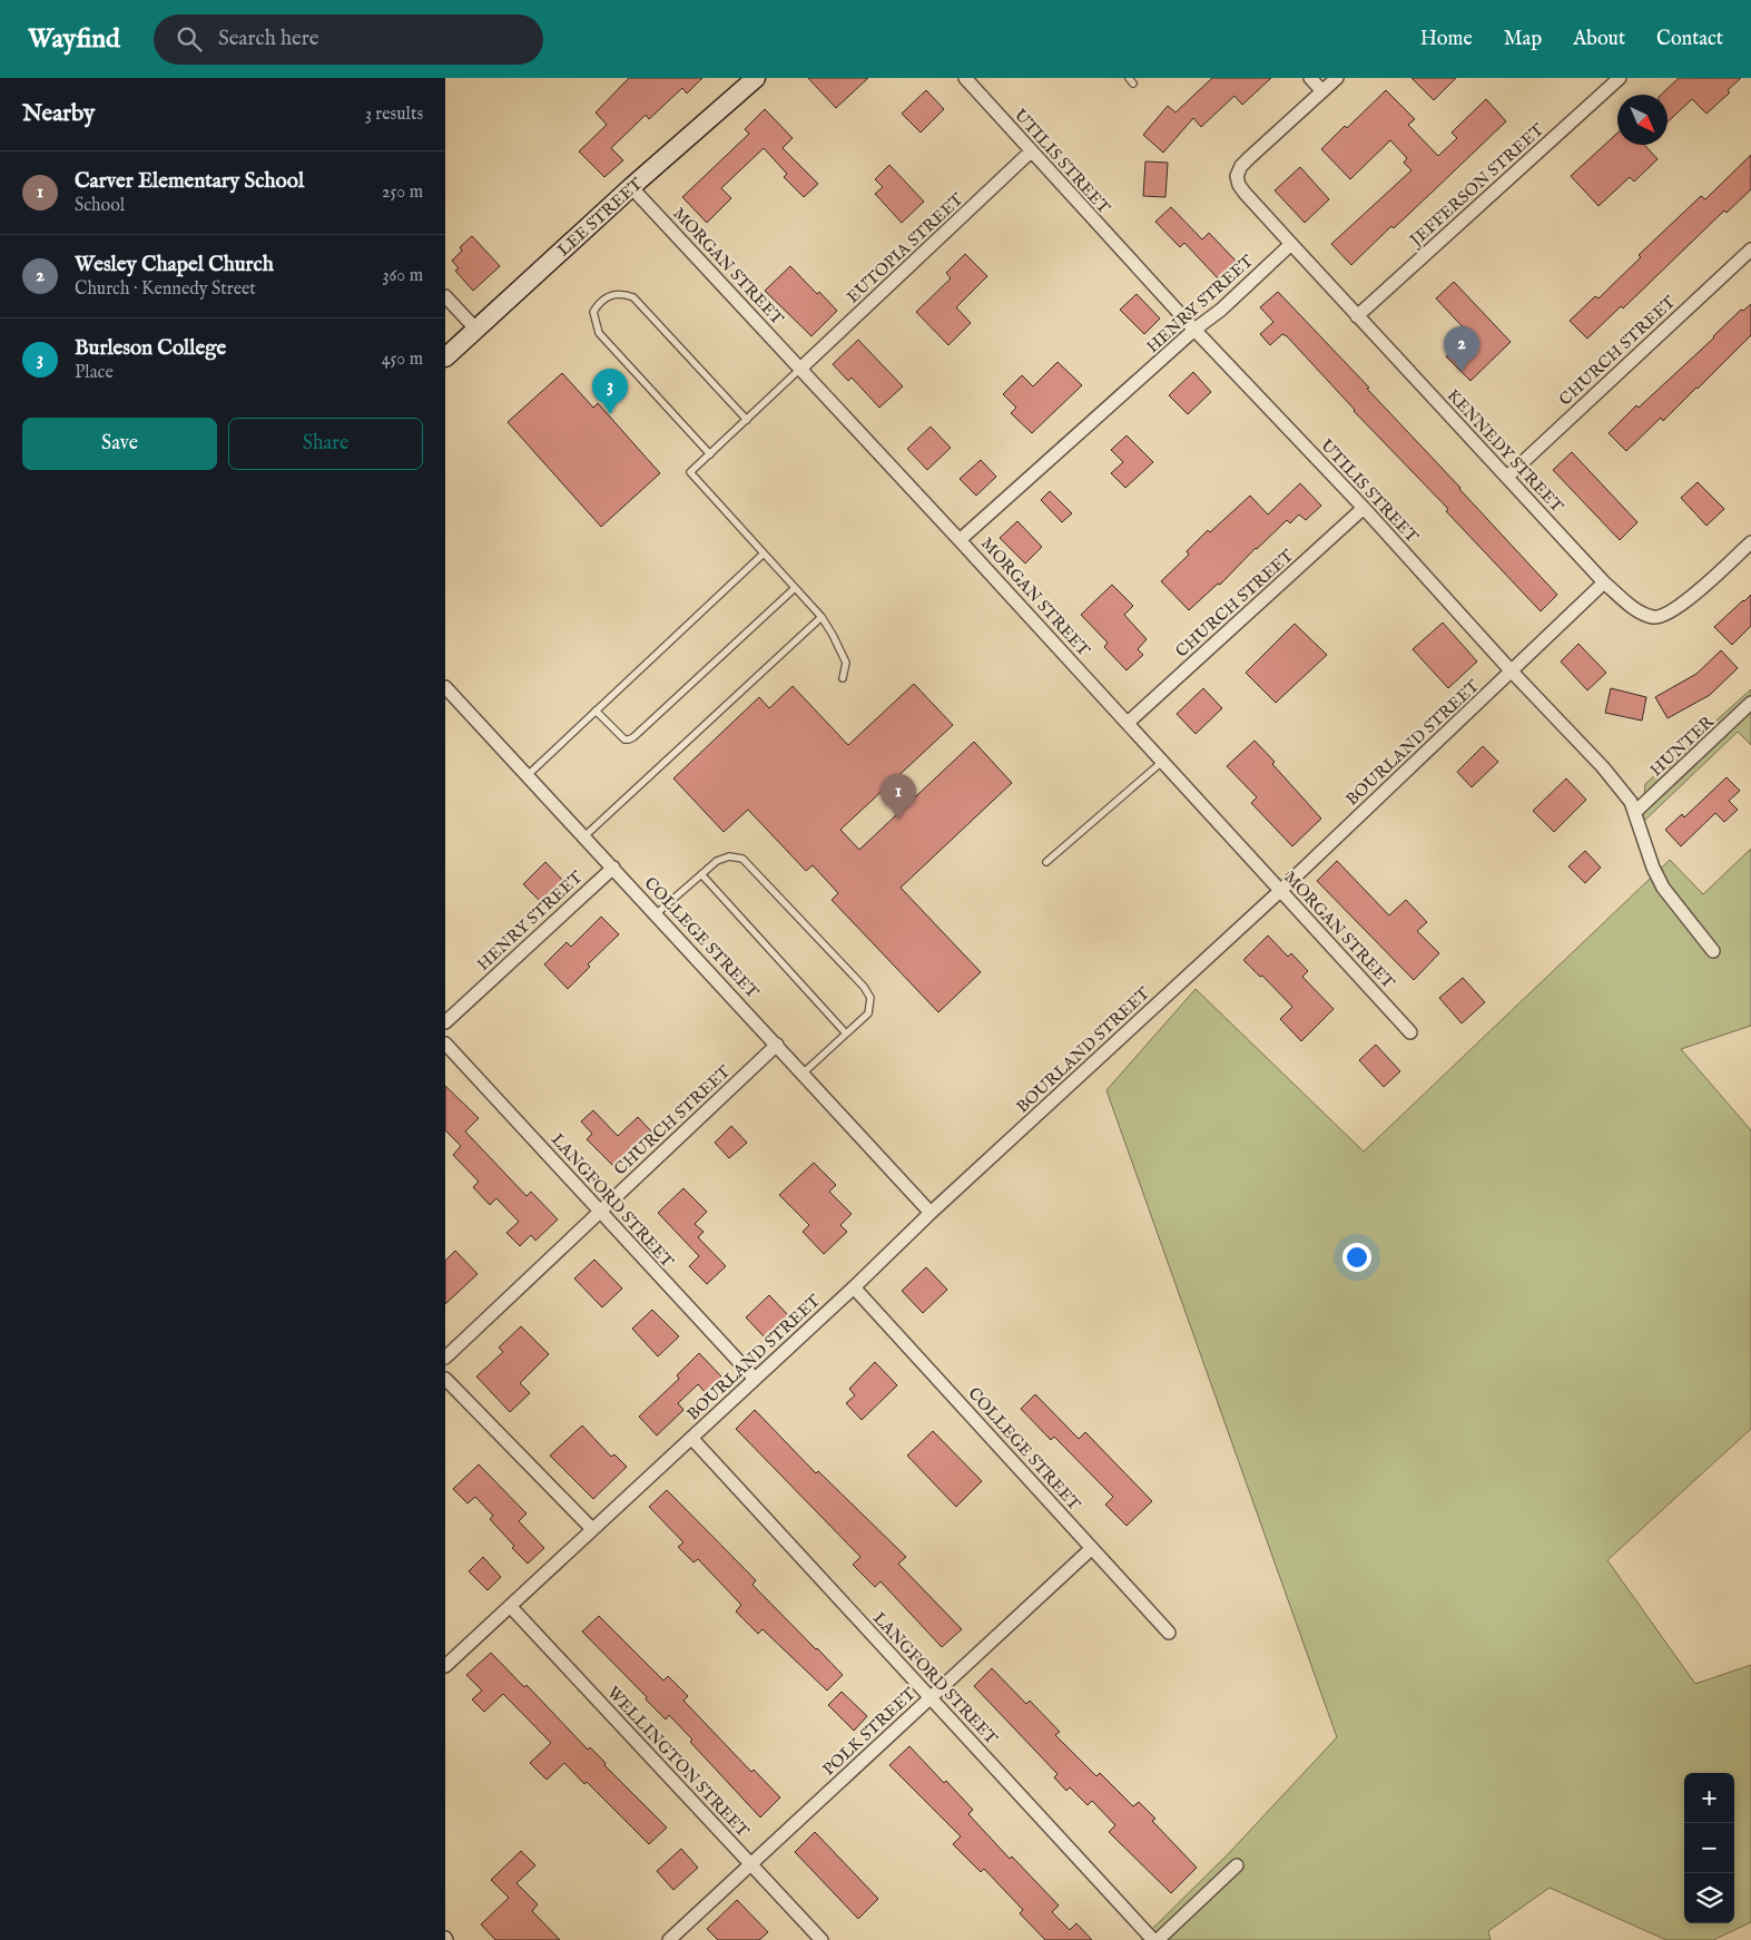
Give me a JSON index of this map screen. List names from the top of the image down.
{
  "streets": {
    "main road": ["LEE STREET"],
    "street": [
      "UTILIS STREET",
      "JEFFERSON STREET",
      "EUTOPIA STREET",
      "MORGAN STREET",
      "HENRY STREET",
      "CHURCH STREET",
      "KENNEDY STREET",
      "BOURLAND STREET",
      "HUNTER",
      "COLLEGE STREET",
      "LANGFORD STREET",
      "POLK STREET",
      "WELLINGTON STREET"
    ]
  },
  "crossings": [
    ["UTILIS STREET", "EUTOPIA STREET"],
    ["UTILIS STREET", "HENRY STREET"],
    ["UTILIS STREET", "CHURCH STREET"],
    ["UTILIS STREET", "BOURLAND STREET"],
    ["UTILIS STREET", "HUNTER"],
    ["JEFFERSON STREET", "KENNEDY STREET"],
    ["LEE STREET", "MORGAN STREET"],
    ["EUTOPIA STREET", "MORGAN STREET"],
    ["MORGAN STREET", "HENRY STREET"],
    ["MORGAN STREET", "CHURCH STREET"],
    ["MORGAN STREET", "BOURLAND STREET"],
    ["HENRY STREET", "KENNEDY STREET"],
    ["HENRY STREET", "COLLEGE STREET"],
    ["CHURCH STREET", "KENNEDY STREET"],
    ["CHURCH STREET", "COLLEGE STREET"],
    ["CHURCH STREET", "LANGFORD STREET"],
    ["KENNEDY STREET", "BOURLAND STREET"],
    ["BOURLAND STREET", "COLLEGE STREET"],
    ["BOURLAND STREET", "LANGFORD STREET"],
    ["BOURLAND STREET", "WELLINGTON STREET"],
    ["COLLEGE STREET", "POLK STREET"],
    ["LANGFORD STREET", "POLK STREET"],
    ["POLK STREET", "WELLINGTON STREET"]
  ],
  "north": "bottom right",
  "page": {
    "header": "Wayfind",
    "search": "Search here",
    "nav": [
      "Home",
      "Map",
      "About",
      "Contact"
    ],
    "heading": ["Nearby", "3 results"],
    "list": [
      {
        "mark": "1",
        "name": "Carver Elementary School",
        "note": "School",
        "value": "250 m"
      },
      {
        "mark": "2",
        "name": "Wesley Chapel Church",
        "note": "Church · Kennedy Street",
        "value": "360 m"
      },
      {
        "mark": "3",
        "name": "Burleson College",
        "note": "Place",
        "value": "450 m"
      }
    ],
    "pins": ["2", "3", "1"],
    "buttons": ["Save", "Share"],
    "map_buttons": ["+", "−"]
  }
}
